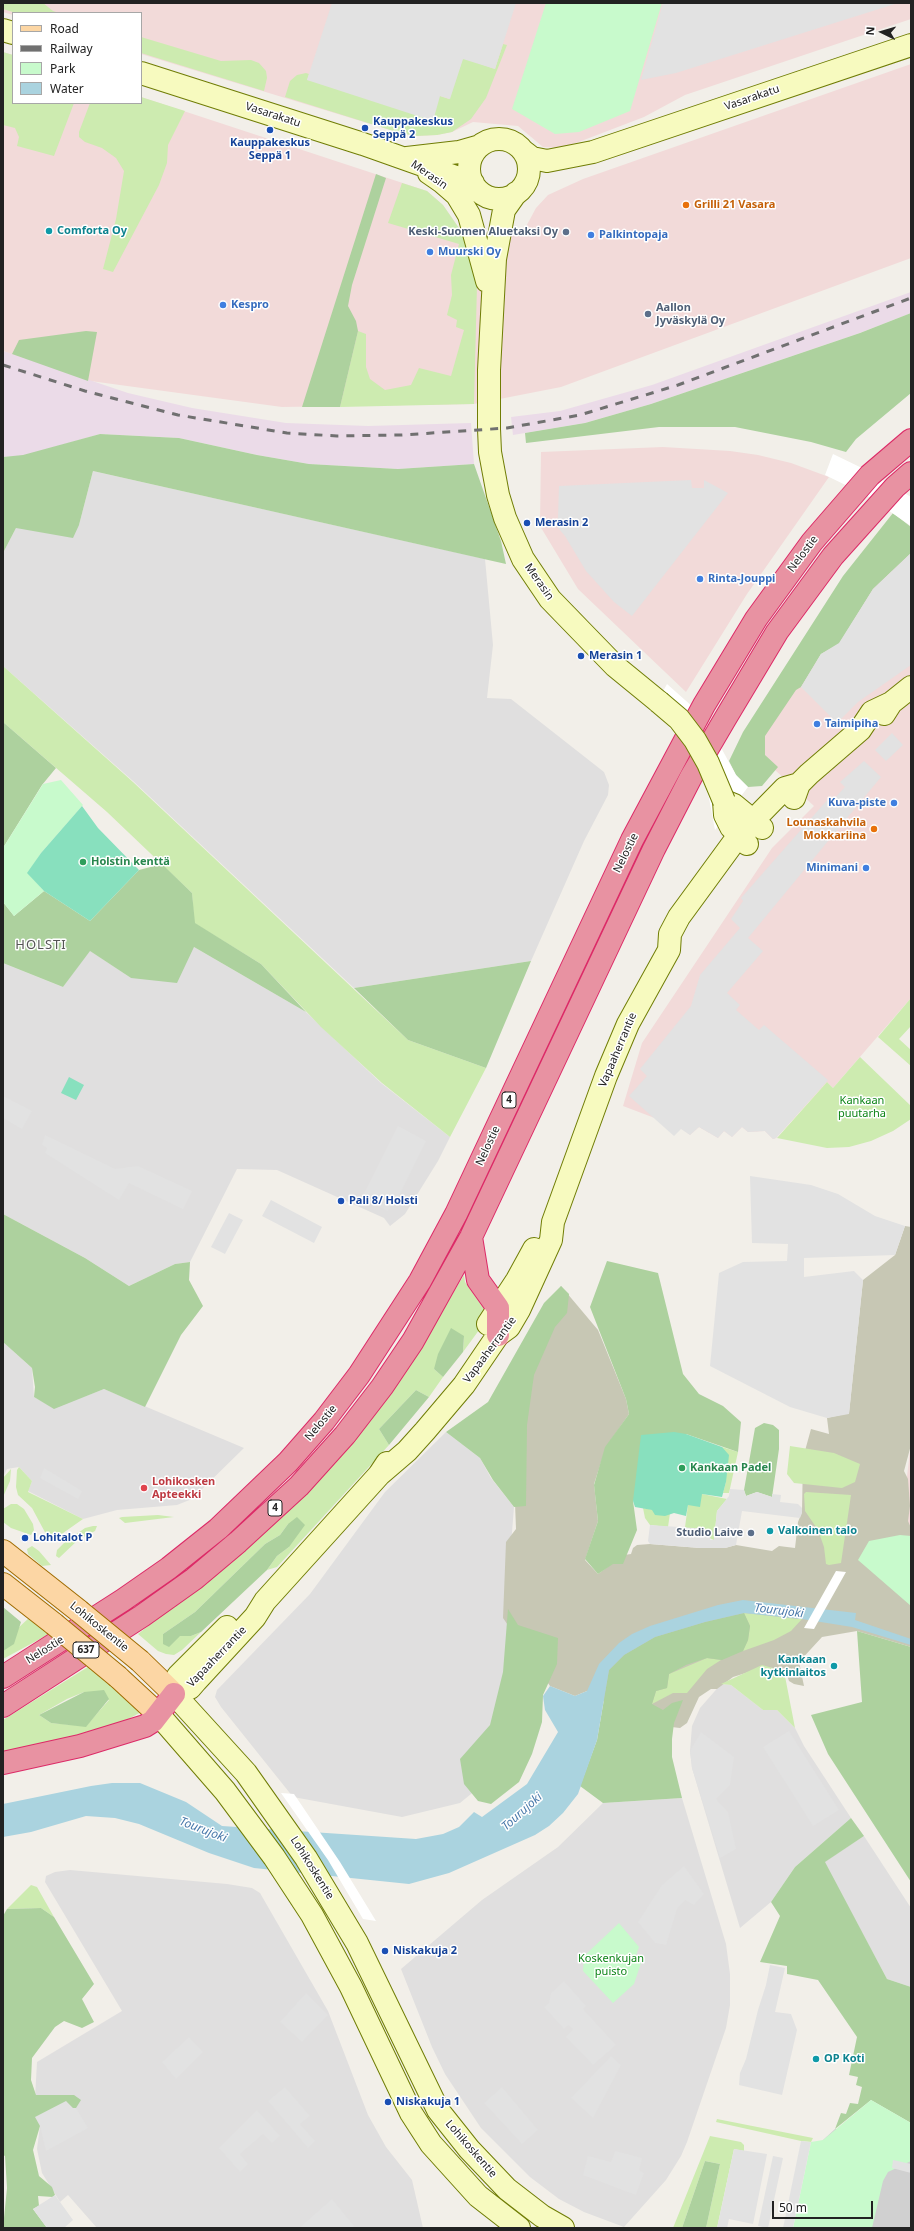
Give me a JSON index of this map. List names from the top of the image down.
{
  "streets": {
    "highway": ["Nelostie", "4"],
    "main road": ["Lohikoskentie", "637"],
    "street": ["Vasarakatu", "Merasin", "Vapaaherrantie"]
  },
  "crossings": [
    ["Vasarakatu", "Merasin"],
    ["Merasin", "Vapaaherrantie"],
    ["Vapaaherrantie", "Lohikoskentie"]
  ],
  "districts": ["HOLSTI"],
  "water": ["Tourujoki"],
  "parks": ["Kankaan puutarha", "Koskenkujan puisto"],
  "places": [
    "Kauppakeskus Seppä 2",
    "Kauppakeskus Seppä 1",
    "Grilli 21 Vasara",
    "Comforta Oy",
    "Keski-Suomen Aluetaksi Oy",
    "Palkintopaja",
    "Muurski Oy",
    "Kespro",
    "Aallon Jyväskylä Oy",
    "Merasin 2",
    "Rinta-Jouppi",
    "Merasin 1",
    "Taimipiha",
    "Kuva-piste",
    "Lounaskahvila Mokkariina",
    "Holstin kenttä",
    "Minimani",
    "Pali 8/ Holsti",
    "Kankaan Padel",
    "Lohikosken Apteekki",
    "Valkoinen talo",
    "Studio Laive",
    "Lohitalot P",
    "Kankaan kytkinlaitos",
    "Niskakuja 2",
    "OP Koti",
    "Niskakuja 1"
  ],
  "legend": [
    "Road",
    "Railway",
    "Park",
    "Water"
  ],
  "scale_bar": "50 m",
  "north": "left"
}
